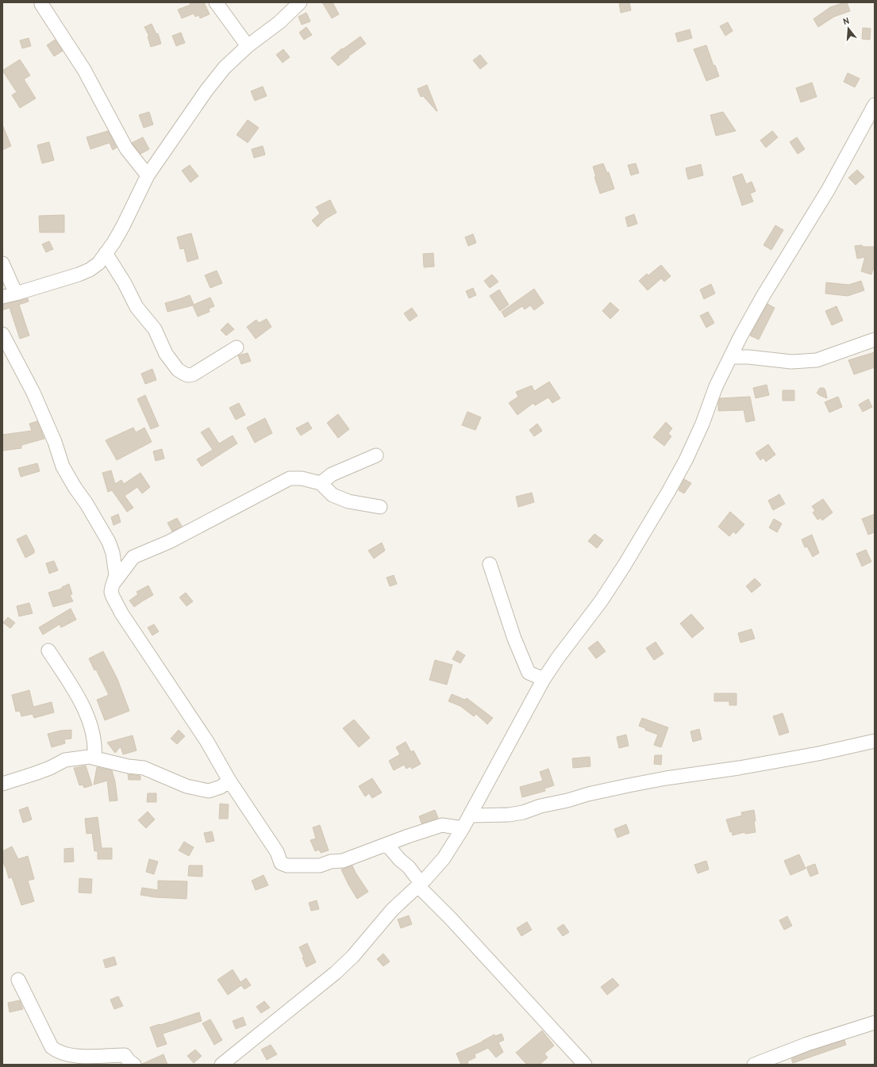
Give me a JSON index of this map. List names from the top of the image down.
{
  "north": "top"
}
